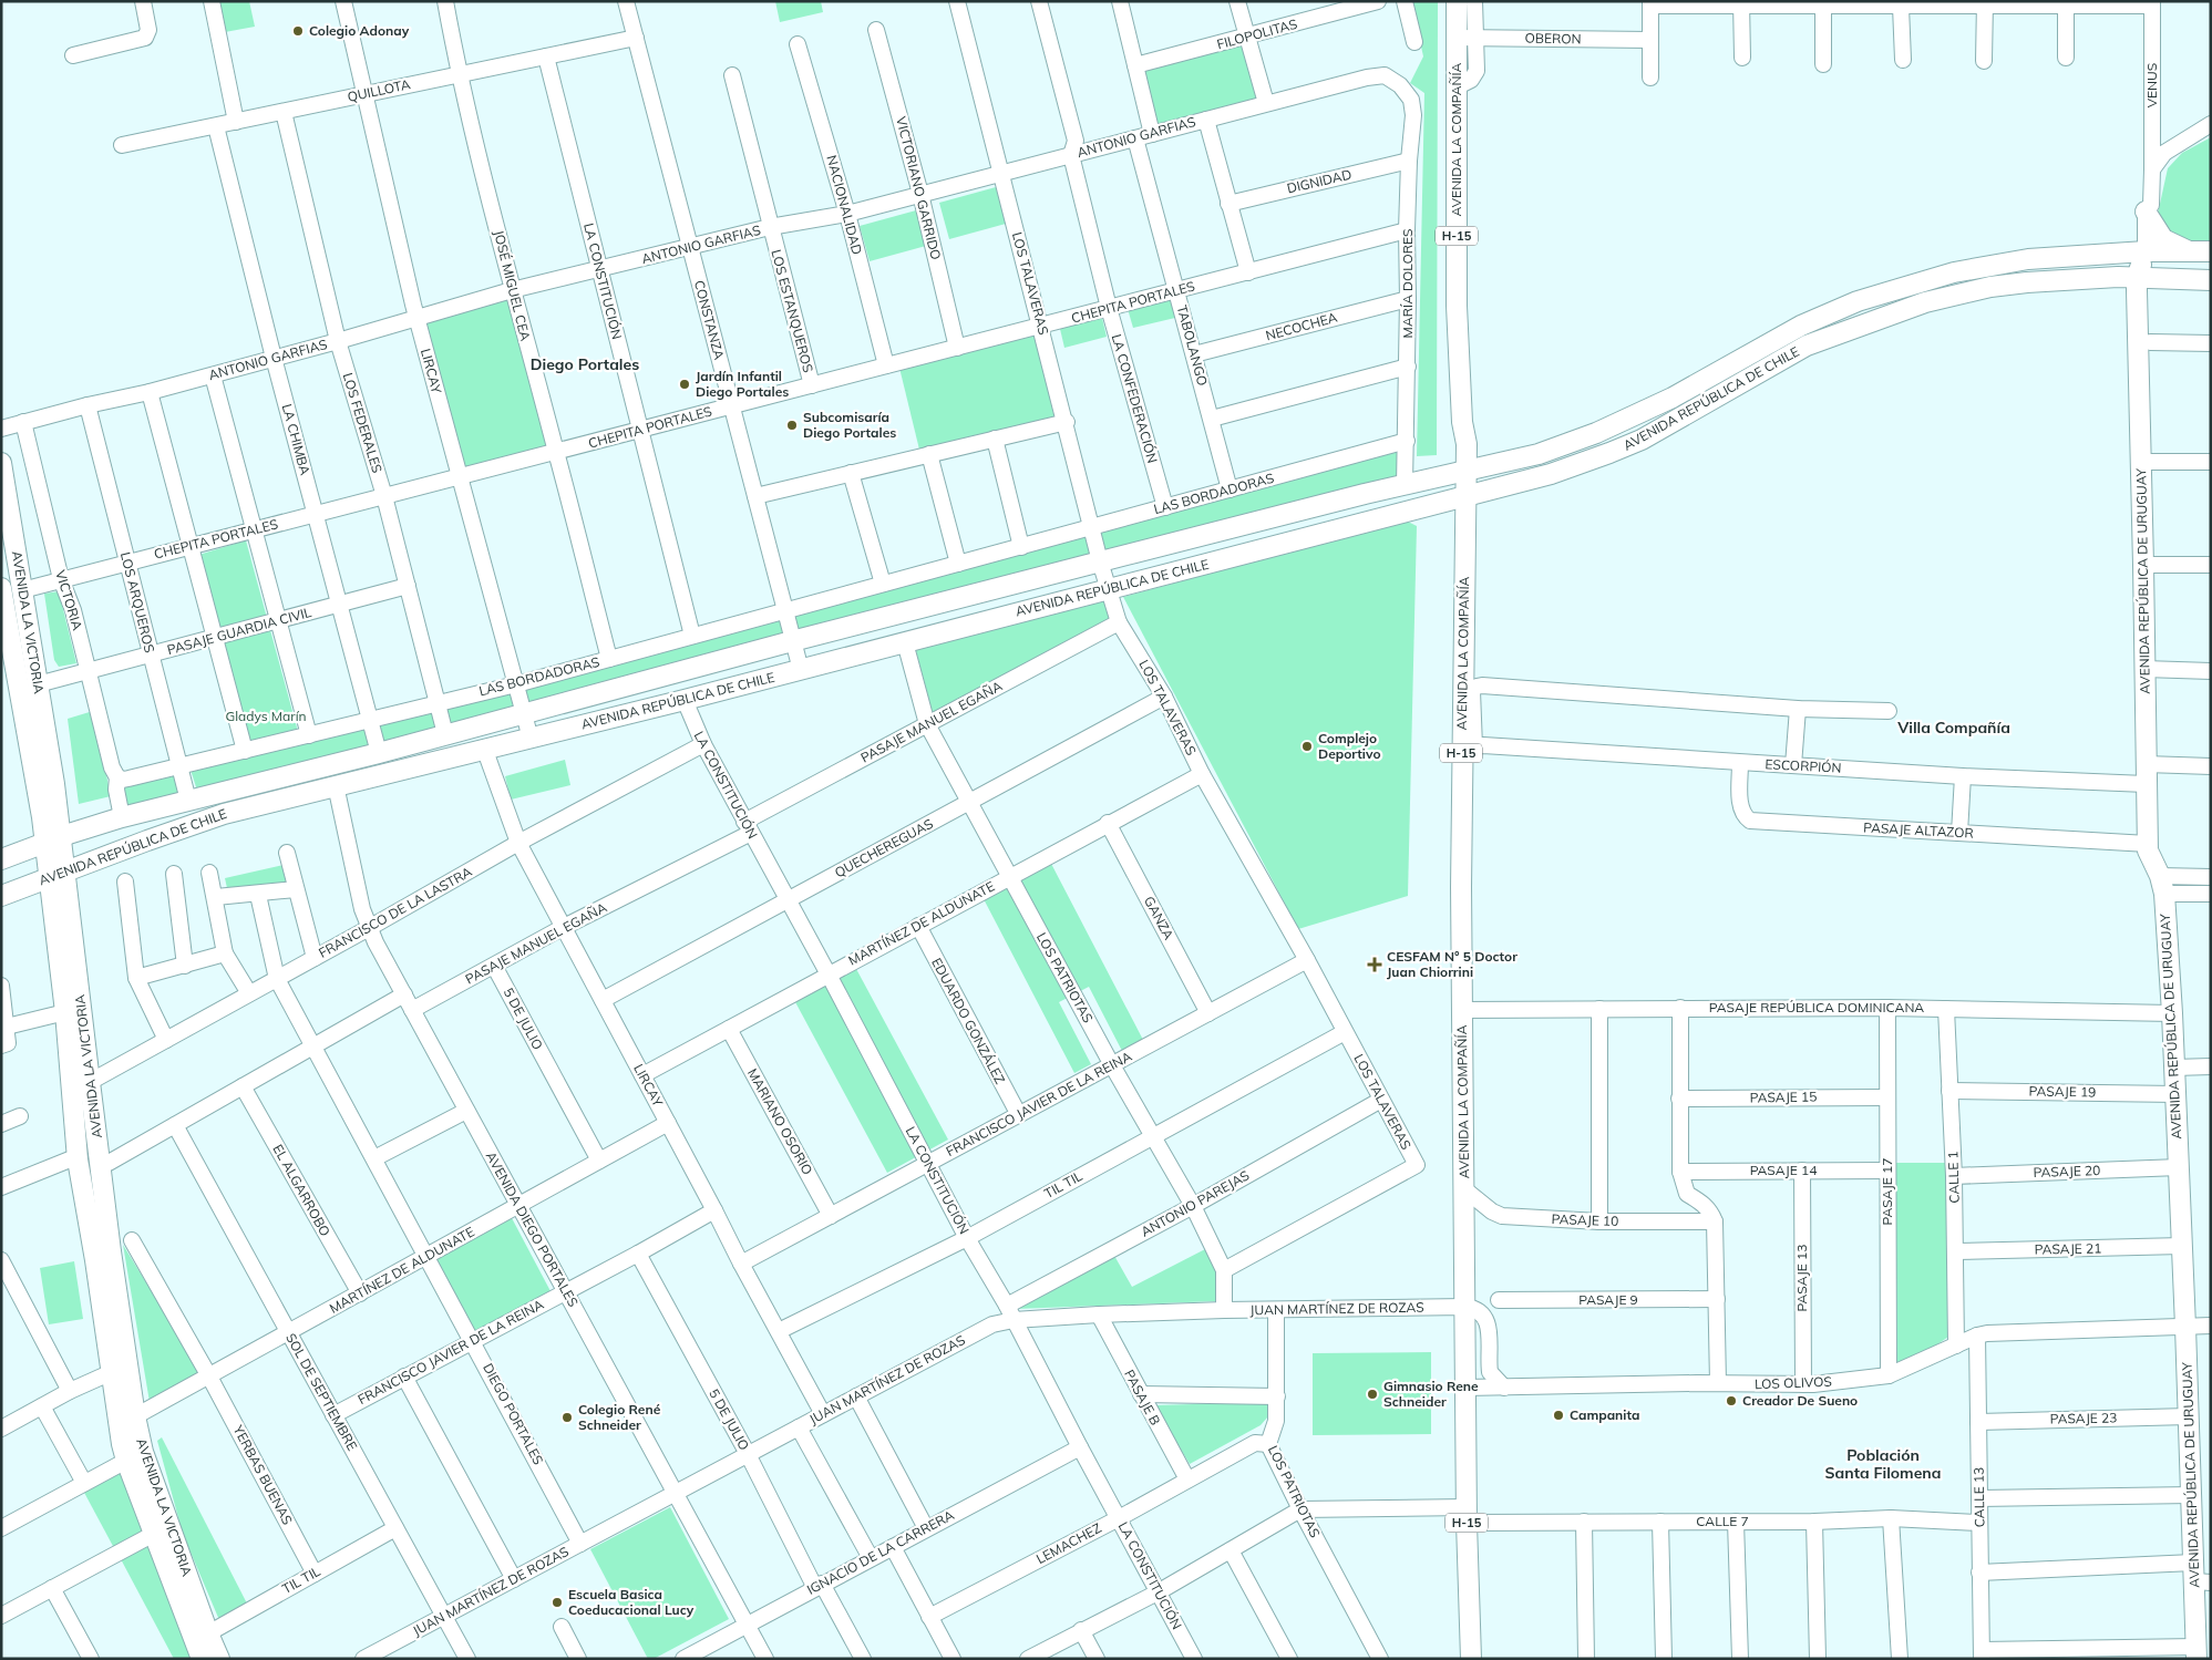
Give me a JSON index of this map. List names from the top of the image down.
{
  "streets": {
    "main road": [
      "AVENIDA LA COMPAÑÍA",
      "H-15",
      "AVENIDA REPÚBLICA DE CHILE",
      "AVENIDA REPÚBLICA DE URUGUAY",
      "AVENIDA LA VICTORIA"
    ],
    "street": [
      "FILOPOLITAS",
      "OBERON",
      "VENUS",
      "QUILLOTA",
      "ANTONIO GARFIAS",
      "DIGNIDAD",
      "VICTORIANO GARRIDO",
      "NACIONALIDAD",
      "LA CONSTITUCIÓN",
      "LOS TALAVERAS",
      "MARÍA DOLORES",
      "JOSÉ MIGUEL CEA",
      "CHEPITA PORTALES",
      "LOS ESTANQUEROS",
      "CONSTANZA",
      "NECOCHEA",
      "TABOLANGO",
      "LIRCAY",
      "LA CONFEDERACIÓN",
      "LOS FEDERALES",
      "LA CHIMBA",
      "LAS BORDADORAS",
      "VICTORIA",
      "LOS ARQUEROS",
      "PASAJE GUARDIA CIVIL",
      "PASAJE MANUEL EGAÑA",
      "ESCORPIÓN",
      "PASAJE ALTAZOR",
      "QUECHEREGUAS",
      "FRANCISCO DE LA LASTRA",
      "GANZA",
      "MARTÍNEZ DE ALDUNATE",
      "LOS PATRIOTAS",
      "PASAJE REPÚBLICA DOMINICANA",
      "5 DE JULIO",
      "EDUARDO GONZÁLEZ",
      "PASAJE 19",
      "PASAJE 15",
      "FRANCISCO JAVIER DE LA REINA",
      "MARIANO OSORIO",
      "PASAJE 14",
      "PASAJE 20",
      "CALLE 1",
      "TIL TIL",
      "EL ALGARROBO",
      "PASAJE 17",
      "ANTONIO PAREJAS",
      "PASAJE 10",
      "AVENIDA DIEGO PORTALES",
      "PASAJE 21",
      "PASAJE 13",
      "PASAJE 9",
      "JUAN MARTÍNEZ DE ROZAS",
      "LOS OLIVOS",
      "SOL DE SEPTIEMBRE",
      "PASAJE B",
      "DIEGO PORTALES",
      "PASAJE 23",
      "YERBAS BUENAS",
      "CALLE 13",
      "CALLE 7",
      "LEMACHEZ",
      "IGNACIO DE LA CARRERA"
    ]
  },
  "crossings": [
    ["OBERON", "AVENIDA LA COMPAÑÍA"],
    ["VENUS", "AVENIDA REPÚBLICA DE URUGUAY"],
    ["QUILLOTA", "LA CONSTITUCIÓN"],
    ["QUILLOTA", "JOSÉ MIGUEL CEA"],
    ["QUILLOTA", "CONSTANZA"],
    ["QUILLOTA", "LIRCAY"],
    ["QUILLOTA", "LOS FEDERALES"],
    ["QUILLOTA", "LA CHIMBA"],
    ["ANTONIO GARFIAS", "VICTORIANO GARRIDO"],
    ["ANTONIO GARFIAS", "NACIONALIDAD"],
    ["ANTONIO GARFIAS", "LA CONSTITUCIÓN"],
    ["ANTONIO GARFIAS", "LOS TALAVERAS"],
    ["ANTONIO GARFIAS", "MARÍA DOLORES"],
    ["ANTONIO GARFIAS", "JOSÉ MIGUEL CEA"],
    ["ANTONIO GARFIAS", "LOS ESTANQUEROS"],
    ["ANTONIO GARFIAS", "CONSTANZA"],
    ["ANTONIO GARFIAS", "TABOLANGO"],
    ["ANTONIO GARFIAS", "LIRCAY"],
    ["ANTONIO GARFIAS", "LA CONFEDERACIÓN"],
    ["ANTONIO GARFIAS", "LOS FEDERALES"],
    ["ANTONIO GARFIAS", "LA CHIMBA"],
    ["ANTONIO GARFIAS", "VICTORIA"],
    ["ANTONIO GARFIAS", "LOS ARQUEROS"],
    ["AVENIDA LA COMPAÑÍA", "AVENIDA REPÚBLICA DE CHILE"],
    ["AVENIDA LA COMPAÑÍA", "ESCORPIÓN"],
    ["AVENIDA LA COMPAÑÍA", "PASAJE REPÚBLICA DOMINICANA"],
    ["AVENIDA LA COMPAÑÍA", "PASAJE 10"],
    ["AVENIDA LA COMPAÑÍA", "JUAN MARTÍNEZ DE ROZAS"],
    ["AVENIDA LA COMPAÑÍA", "LOS OLIVOS"],
    ["AVENIDA LA COMPAÑÍA", "CALLE 7"],
    ["DIGNIDAD", "MARÍA DOLORES"],
    ["VICTORIANO GARRIDO", "CHEPITA PORTALES"],
    ["NACIONALIDAD", "CHEPITA PORTALES"],
    ["LA CONSTITUCIÓN", "CHEPITA PORTALES"],
    ["LA CONSTITUCIÓN", "AVENIDA REPÚBLICA DE CHILE"],
    ["LA CONSTITUCIÓN", "LAS BORDADORAS"],
    ["LA CONSTITUCIÓN", "PASAJE MANUEL EGAÑA"],
    ["LA CONSTITUCIÓN", "QUECHEREGUAS"],
    ["LA CONSTITUCIÓN", "FRANCISCO DE LA LASTRA"],
    ["LA CONSTITUCIÓN", "MARTÍNEZ DE ALDUNATE"],
    ["LA CONSTITUCIÓN", "FRANCISCO JAVIER DE LA REINA"],
    ["LA CONSTITUCIÓN", "TIL TIL"],
    ["LA CONSTITUCIÓN", "ANTONIO PAREJAS"],
    ["LA CONSTITUCIÓN", "JUAN MARTÍNEZ DE ROZAS"],
    ["LA CONSTITUCIÓN", "LEMACHEZ"],
    ["LA CONSTITUCIÓN", "IGNACIO DE LA CARRERA"],
    ["LOS TALAVERAS", "CHEPITA PORTALES"],
    ["LOS TALAVERAS", "AVENIDA REPÚBLICA DE CHILE"],
    ["LOS TALAVERAS", "LAS BORDADORAS"],
    ["LOS TALAVERAS", "PASAJE MANUEL EGAÑA"],
    ["LOS TALAVERAS", "QUECHEREGUAS"],
    ["LOS TALAVERAS", "MARTÍNEZ DE ALDUNATE"],
    ["LOS TALAVERAS", "LOS PATRIOTAS"],
    ["LOS TALAVERAS", "FRANCISCO JAVIER DE LA REINA"],
    ["LOS TALAVERAS", "TIL TIL"],
    ["LOS TALAVERAS", "ANTONIO PAREJAS"],
    ["MARÍA DOLORES", "CHEPITA PORTALES"],
    ["MARÍA DOLORES", "NECOCHEA"],
    ["MARÍA DOLORES", "AVENIDA REPÚBLICA DE CHILE"],
    ["MARÍA DOLORES", "LAS BORDADORAS"],
    ["JOSÉ MIGUEL CEA", "CHEPITA PORTALES"],
    ["JOSÉ MIGUEL CEA", "LAS BORDADORAS"],
    ["CHEPITA PORTALES", "LOS ESTANQUEROS"],
    ["CHEPITA PORTALES", "CONSTANZA"],
    ["CHEPITA PORTALES", "TABOLANGO"],
    ["CHEPITA PORTALES", "LIRCAY"],
    ["CHEPITA PORTALES", "LA CONFEDERACIÓN"],
    ["CHEPITA PORTALES", "LOS FEDERALES"],
    ["CHEPITA PORTALES", "LA CHIMBA"],
    ["CHEPITA PORTALES", "VICTORIA"],
    ["CHEPITA PORTALES", "LOS ARQUEROS"],
    ["CHEPITA PORTALES", "AVENIDA LA VICTORIA"],
    ["CONSTANZA", "AVENIDA REPÚBLICA DE CHILE"],
    ["CONSTANZA", "LAS BORDADORAS"],
    ["NECOCHEA", "TABOLANGO"],
    ["TABOLANGO", "LAS BORDADORAS"],
    ["LIRCAY", "AVENIDA REPÚBLICA DE CHILE"],
    ["LIRCAY", "LAS BORDADORAS"],
    ["LIRCAY", "PASAJE MANUEL EGAÑA"],
    ["LIRCAY", "QUECHEREGUAS"],
    ["LIRCAY", "FRANCISCO DE LA LASTRA"],
    ["LIRCAY", "MARTÍNEZ DE ALDUNATE"],
    ["LIRCAY", "FRANCISCO JAVIER DE LA REINA"],
    ["LIRCAY", "TIL TIL"],
    ["LIRCAY", "JUAN MARTÍNEZ DE ROZAS"],
    ["LA CONFEDERACIÓN", "LAS BORDADORAS"],
    ["AVENIDA REPÚBLICA DE CHILE", "LOS FEDERALES"],
    ["AVENIDA REPÚBLICA DE CHILE", "LA CHIMBA"],
    ["AVENIDA REPÚBLICA DE CHILE", "AVENIDA REPÚBLICA DE URUGUAY"],
    ["AVENIDA REPÚBLICA DE CHILE", "VICTORIA"],
    ["AVENIDA REPÚBLICA DE CHILE", "LOS ARQUEROS"],
    ["AVENIDA REPÚBLICA DE CHILE", "AVENIDA LA VICTORIA"],
    ["AVENIDA REPÚBLICA DE CHILE", "LOS PATRIOTAS"],
    ["AVENIDA REPÚBLICA DE CHILE", "AVENIDA DIEGO PORTALES"],
    ["LOS FEDERALES", "LAS BORDADORAS"],
    ["LOS FEDERALES", "PASAJE GUARDIA CIVIL"],
    ["LA CHIMBA", "LAS BORDADORAS"],
    ["LA CHIMBA", "PASAJE GUARDIA CIVIL"],
    ["LAS BORDADORAS", "VICTORIA"],
    ["LAS BORDADORAS", "LOS ARQUEROS"],
    ["AVENIDA REPÚBLICA DE URUGUAY", "ESCORPIÓN"],
    ["AVENIDA REPÚBLICA DE URUGUAY", "PASAJE ALTAZOR"],
    ["AVENIDA REPÚBLICA DE URUGUAY", "PASAJE REPÚBLICA DOMINICANA"],
    ["AVENIDA REPÚBLICA DE URUGUAY", "PASAJE 19"],
    ["AVENIDA REPÚBLICA DE URUGUAY", "PASAJE 20"],
    ["AVENIDA REPÚBLICA DE URUGUAY", "PASAJE 21"],
    ["AVENIDA REPÚBLICA DE URUGUAY", "LOS OLIVOS"],
    ["AVENIDA REPÚBLICA DE URUGUAY", "PASAJE 23"],
    ["VICTORIA", "PASAJE GUARDIA CIVIL"],
    ["LOS ARQUEROS", "PASAJE GUARDIA CIVIL"],
    ["AVENIDA LA VICTORIA", "PASAJE GUARDIA CIVIL"],
    ["AVENIDA LA VICTORIA", "FRANCISCO DE LA LASTRA"],
    ["AVENIDA LA VICTORIA", "MARTÍNEZ DE ALDUNATE"],
    ["AVENIDA LA VICTORIA", "TIL TIL"],
    ["PASAJE MANUEL EGAÑA", "LOS PATRIOTAS"],
    ["PASAJE MANUEL EGAÑA", "5 DE JULIO"],
    ["PASAJE MANUEL EGAÑA", "AVENIDA DIEGO PORTALES"],
    ["ESCORPIÓN", "PASAJE ALTAZOR"],
    ["QUECHEREGUAS", "LOS PATRIOTAS"],
    ["FRANCISCO DE LA LASTRA", "AVENIDA DIEGO PORTALES"],
    ["GANZA", "MARTÍNEZ DE ALDUNATE"],
    ["GANZA", "FRANCISCO JAVIER DE LA REINA"],
    ["MARTÍNEZ DE ALDUNATE", "LOS PATRIOTAS"],
    ["MARTÍNEZ DE ALDUNATE", "5 DE JULIO"],
    ["MARTÍNEZ DE ALDUNATE", "EDUARDO GONZÁLEZ"],
    ["MARTÍNEZ DE ALDUNATE", "MARIANO OSORIO"],
    ["MARTÍNEZ DE ALDUNATE", "EL ALGARROBO"],
    ["MARTÍNEZ DE ALDUNATE", "AVENIDA DIEGO PORTALES"],
    ["MARTÍNEZ DE ALDUNATE", "SOL DE SEPTIEMBRE"],
    ["MARTÍNEZ DE ALDUNATE", "DIEGO PORTALES"],
    ["MARTÍNEZ DE ALDUNATE", "YERBAS BUENAS"],
    ["LOS PATRIOTAS", "FRANCISCO JAVIER DE LA REINA"],
    ["LOS PATRIOTAS", "TIL TIL"],
    ["LOS PATRIOTAS", "ANTONIO PAREJAS"],
    ["LOS PATRIOTAS", "JUAN MARTÍNEZ DE ROZAS"],
    ["LOS PATRIOTAS", "CALLE 7"],
    ["LOS PATRIOTAS", "LEMACHEZ"],
    ["PASAJE REPÚBLICA DOMINICANA", "CALLE 1"],
    ["PASAJE REPÚBLICA DOMINICANA", "PASAJE 17"],
    ["5 DE JULIO", "FRANCISCO JAVIER DE LA REINA"],
    ["5 DE JULIO", "JUAN MARTÍNEZ DE ROZAS"],
    ["5 DE JULIO", "IGNACIO DE LA CARRERA"],
    ["EDUARDO GONZÁLEZ", "FRANCISCO JAVIER DE LA REINA"],
    ["PASAJE 19", "CALLE 1"],
    ["PASAJE 15", "PASAJE 17"],
    ["FRANCISCO JAVIER DE LA REINA", "MARIANO OSORIO"],
    ["FRANCISCO JAVIER DE LA REINA", "AVENIDA DIEGO PORTALES"],
    ["FRANCISCO JAVIER DE LA REINA", "SOL DE SEPTIEMBRE"],
    ["FRANCISCO JAVIER DE LA REINA", "DIEGO PORTALES"],
    ["PASAJE 14", "PASAJE 17"],
    ["PASAJE 14", "PASAJE 13"],
    ["PASAJE 20", "CALLE 1"],
    ["CALLE 1", "PASAJE 21"],
    ["CALLE 1", "LOS OLIVOS"],
    ["TIL TIL", "SOL DE SEPTIEMBRE"],
    ["TIL TIL", "YERBAS BUENAS"],
    ["PASAJE 17", "LOS OLIVOS"],
    ["ANTONIO PAREJAS", "JUAN MARTÍNEZ DE ROZAS"],
    ["AVENIDA DIEGO PORTALES", "JUAN MARTÍNEZ DE ROZAS"],
    ["AVENIDA DIEGO PORTALES", "IGNACIO DE LA CARRERA"],
    ["PASAJE 13", "LOS OLIVOS"],
    ["JUAN MARTÍNEZ DE ROZAS", "SOL DE SEPTIEMBRE"],
    ["JUAN MARTÍNEZ DE ROZAS", "PASAJE B"],
    ["JUAN MARTÍNEZ DE ROZAS", "DIEGO PORTALES"],
    ["LOS OLIVOS", "CALLE 13"],
    ["PASAJE B", "LEMACHEZ"],
    ["PASAJE 23", "CALLE 13"],
    ["CALLE 13", "CALLE 7"]
  ],
  "districts": ["Diego Portales", "Villa Compañía", "Población Santa Filomena"],
  "parks": ["Gladys Marín"],
  "places": {
    "other": [
      "Colegio Adonay",
      "Jardín Infantil Diego Portales",
      "Subcomisaría Diego Portales",
      "Complejo Deportivo",
      "Gimnasio Rene Schneider",
      "Creador De Sueno",
      "Campanita",
      "Colegio René Schneider",
      "Escuela Basica Coeducacional Lucy"
    ],
    "health": ["CESFAM N° 5 Doctor Juan Chiorrini"]
  }
}
